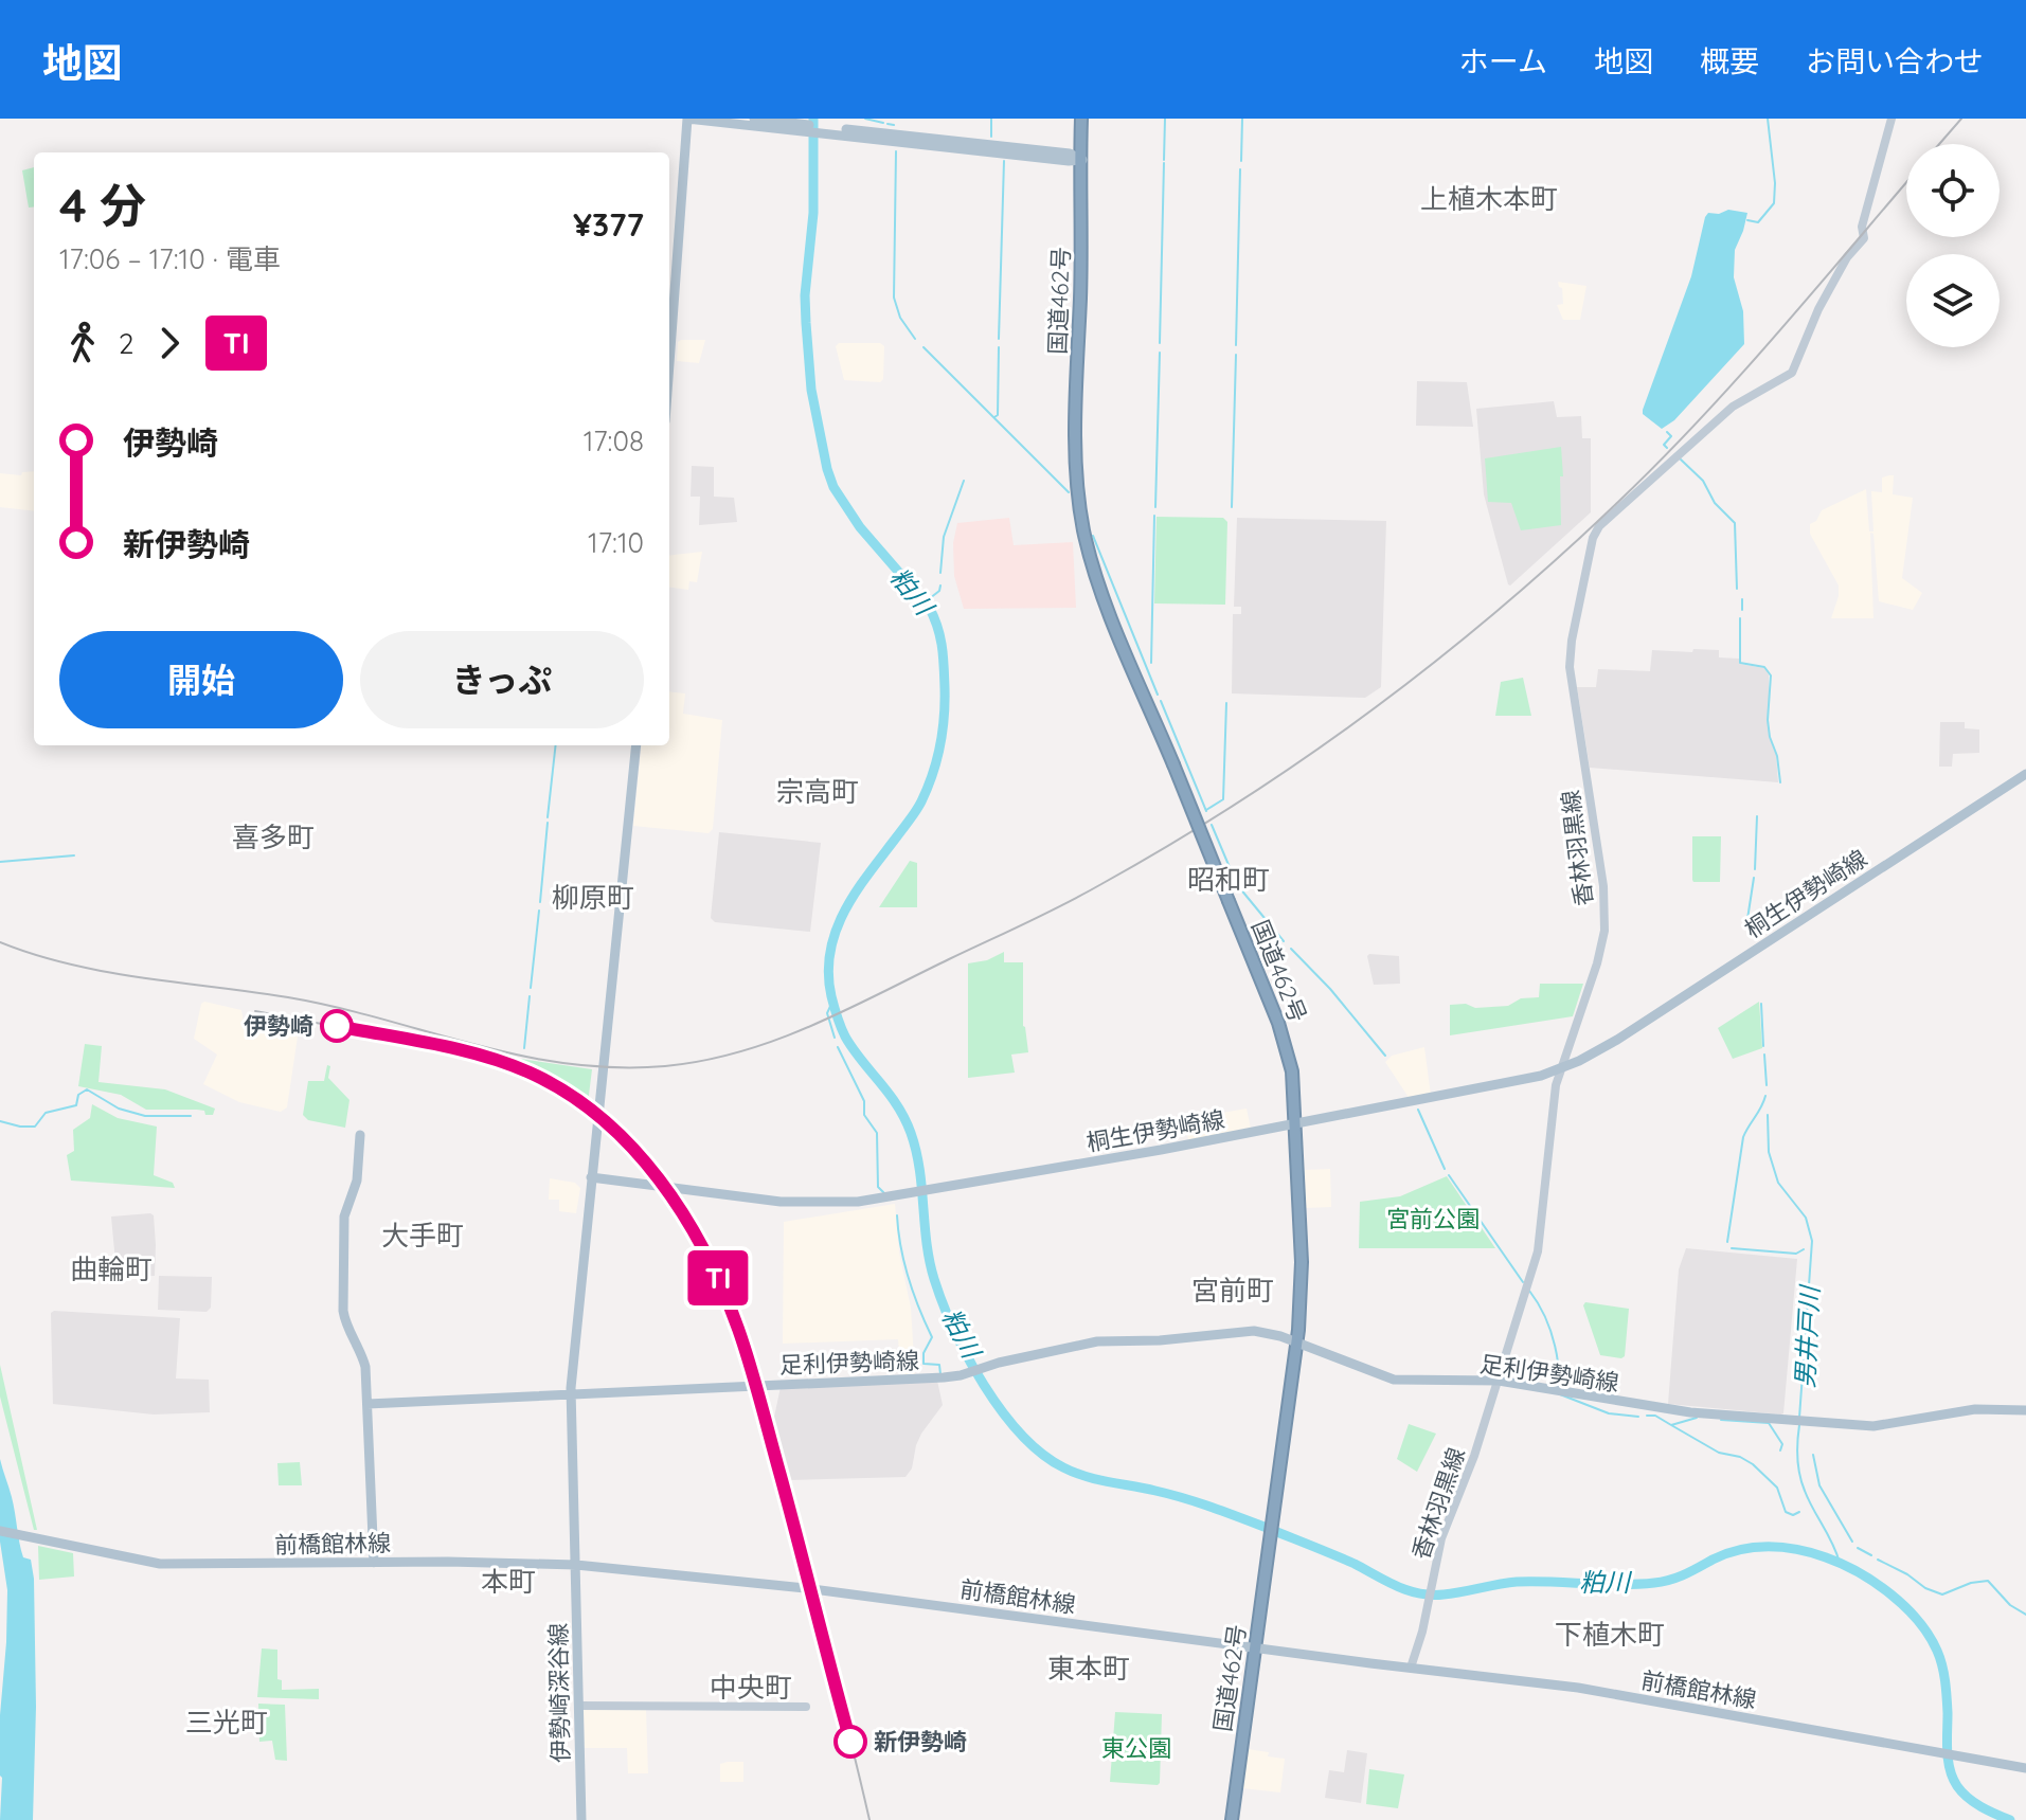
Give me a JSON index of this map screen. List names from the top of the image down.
{
  "streets": {
    "highway": ["国道462号"],
    "main road": [
      "香林羽黒線",
      "桐生伊勢崎線",
      "足利伊勢崎線",
      "前橋館林線",
      "伊勢崎深谷線"
    ]
  },
  "crossings": [
    ["国道462号", "桐生伊勢崎線"],
    ["国道462号", "足利伊勢崎線"],
    ["国道462号", "前橋館林線"],
    ["香林羽黒線", "桐生伊勢崎線"],
    ["香林羽黒線", "足利伊勢崎線"],
    ["香林羽黒線", "前橋館林線"],
    ["前橋館林線", "伊勢崎深谷線"]
  ],
  "districts": [
    "上植木本町",
    "宗高町",
    "喜多町",
    "昭和町",
    "柳原町",
    "大手町",
    "曲輪町",
    "宮前町",
    "本町",
    "下植木町",
    "東本町",
    "中央町",
    "三光町"
  ],
  "water": ["粕川", "男井戸川"],
  "parks": ["宮前公園", "東公園"],
  "places": ["伊勢崎", "新伊勢崎"],
  "page": {
    "header": "地図",
    "nav": [
      "ホーム",
      "地図",
      "概要",
      "お問い合わせ"
    ],
    "on_map": "TI",
    "heading": ["4 分", "17:06 – 17:10 · 電車", "¥377"],
    "legs": ["2", "TI"],
    "list": [
      {
        "name": "伊勢崎",
        "value": "17:08"
      },
      {
        "name": "新伊勢崎",
        "value": "17:10"
      }
    ],
    "buttons": ["開始", "きっぷ"]
  }
}
